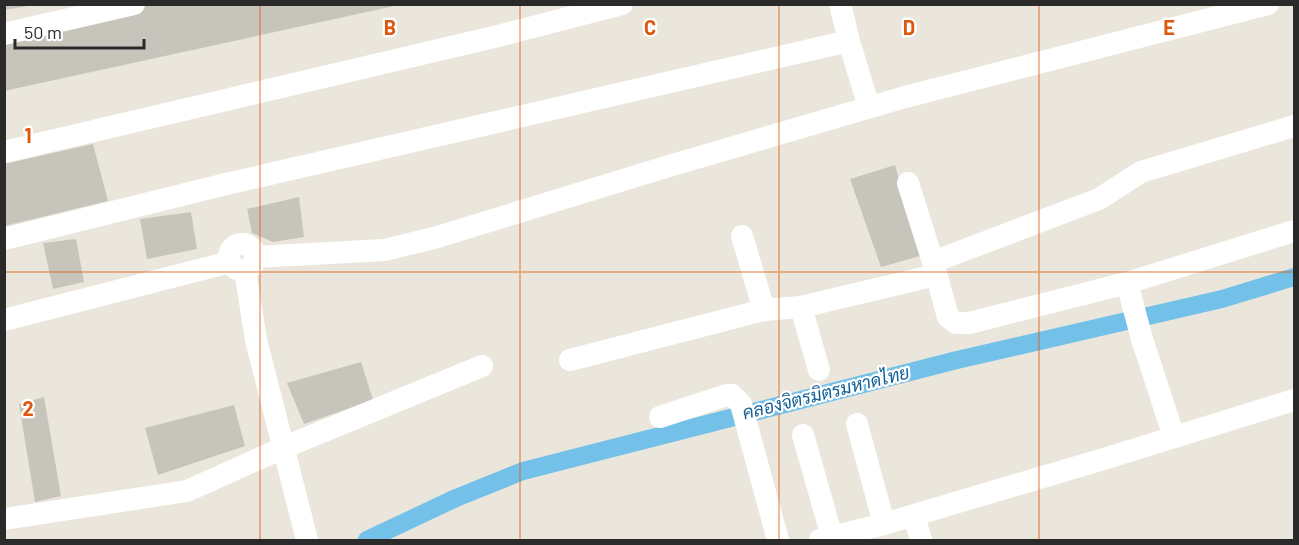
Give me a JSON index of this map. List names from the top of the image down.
{
  "water": ["คลองจิตรมิตรมหาดไทย"],
  "scale_bar": "50 m",
  "grid": {
    "columns": [
      "B",
      "C",
      "D",
      "E"
    ],
    "rows": ["1", "2"]
  }
}
